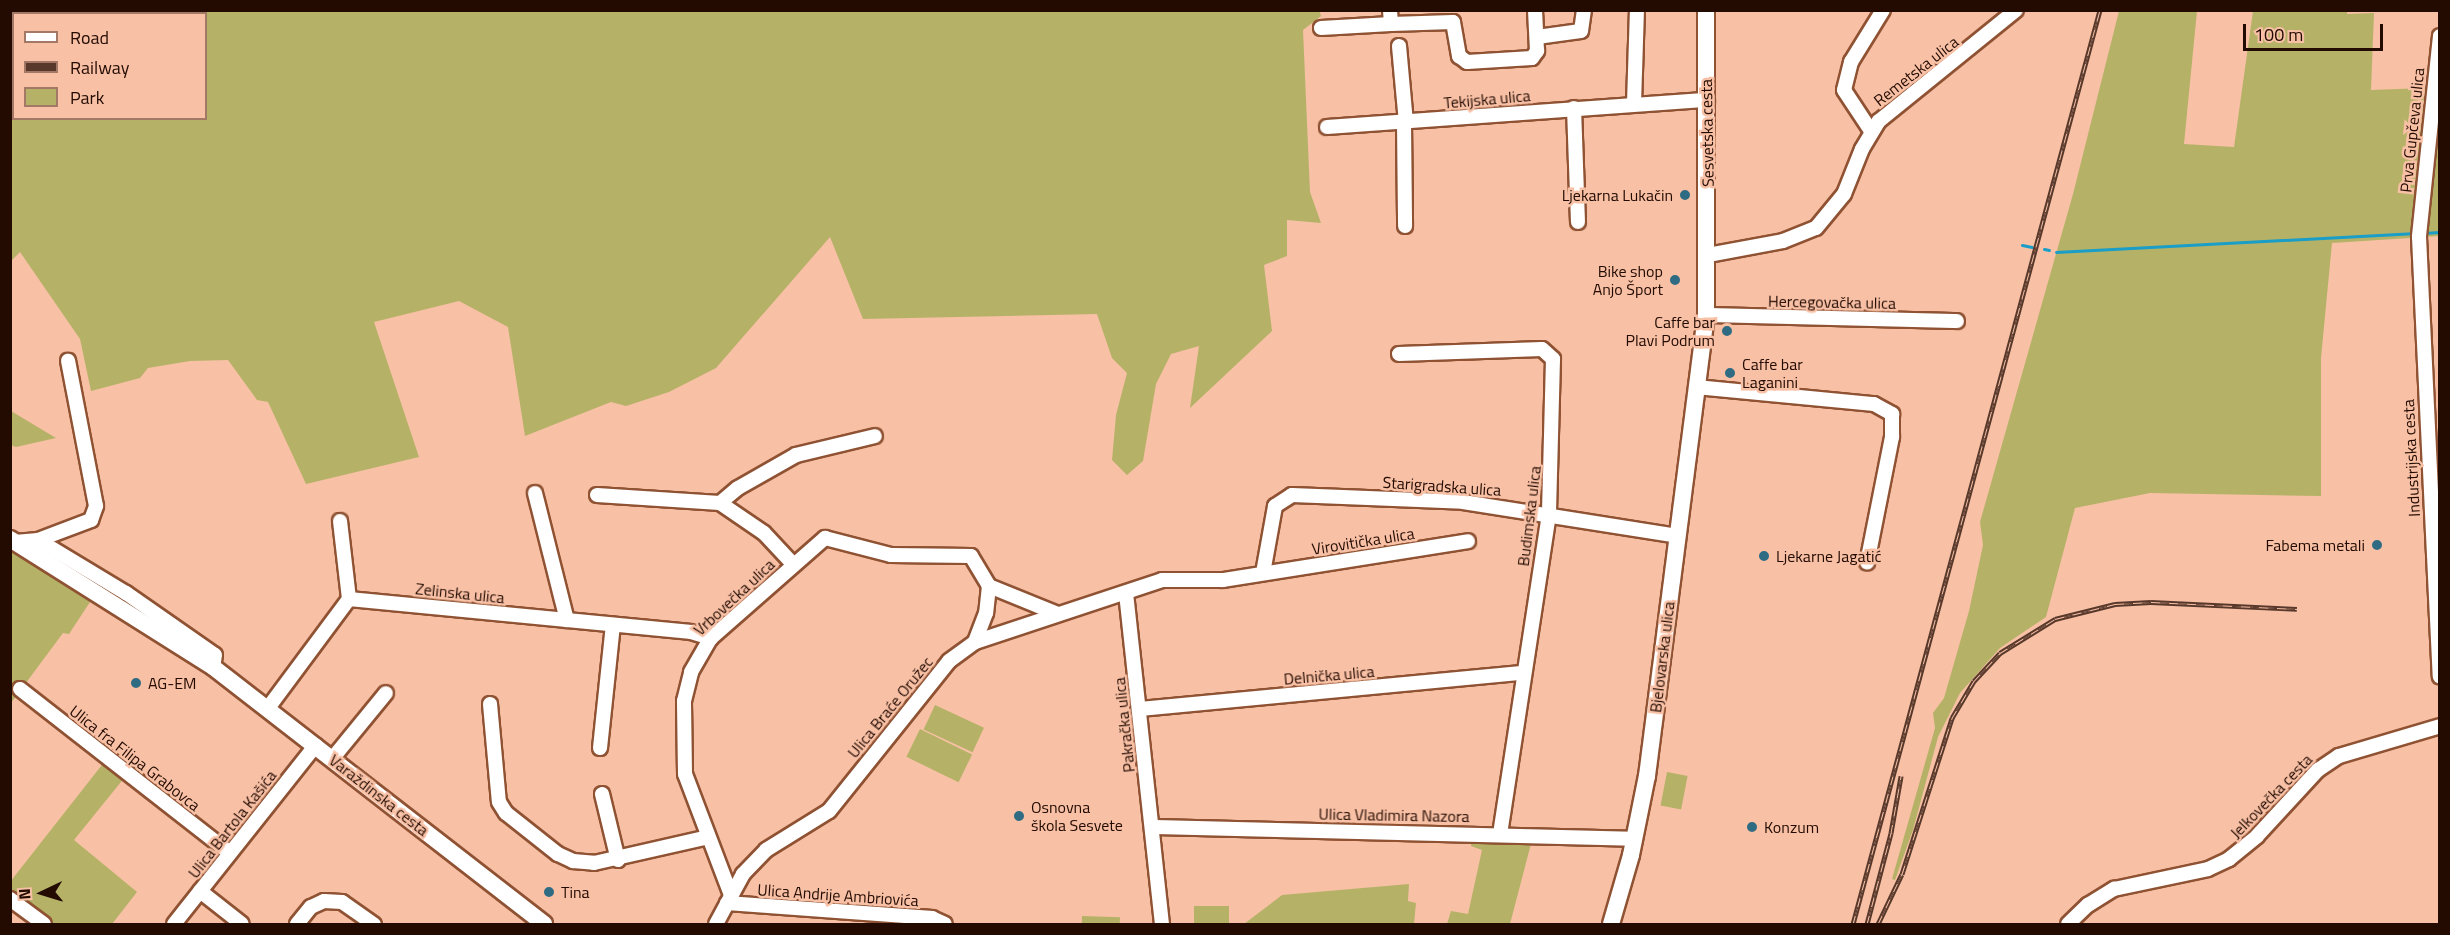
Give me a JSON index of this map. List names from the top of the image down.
{
  "streets": {
    "main road": ["Sesvetska cesta", "Bjelovarska ulica", "Varaždinska cesta"],
    "street": [
      "Remetska ulica",
      "Tekijska ulica",
      "Prva Gupčeva ulica",
      "Hercegovačka ulica",
      "Industrijska cesta",
      "Starigradska ulica",
      "Budimska ulica",
      "Virovitička ulica",
      "Zelinska ulica",
      "Vrbovečka ulica",
      "Delnička ulica",
      "Ulica Braće Oružec",
      "Pakračka ulica",
      "Ulica fra Filipa Grabovca",
      "Jelkovečka cesta",
      "Ulica Vladimira Nazora",
      "Ulica Bartola Kašića",
      "Ulica Andrije Ambriovića"
    ]
  },
  "crossings": [
    ["Remetska ulica", "Sesvetska cesta"],
    ["Remetska ulica", "Bjelovarska ulica"],
    ["Tekijska ulica", "Sesvetska cesta"],
    ["Prva Gupčeva ulica", "Industrijska cesta"],
    ["Sesvetska cesta", "Bjelovarska ulica"],
    ["Hercegovačka ulica", "Bjelovarska ulica"],
    ["Starigradska ulica", "Budimska ulica"],
    ["Starigradska ulica", "Virovitička ulica"],
    ["Starigradska ulica", "Bjelovarska ulica"],
    ["Starigradska ulica", "Ulica Braće Oružec"],
    ["Budimska ulica", "Delnička ulica"],
    ["Budimska ulica", "Ulica Vladimira Nazora"],
    ["Virovitička ulica", "Ulica Braće Oružec"],
    ["Zelinska ulica", "Vrbovečka ulica"],
    ["Vrbovečka ulica", "Ulica Braće Oružec"],
    ["Vrbovečka ulica", "Ulica Andrije Ambriovića"],
    ["Bjelovarska ulica", "Ulica Vladimira Nazora"],
    ["Delnička ulica", "Pakračka ulica"],
    ["Ulica Braće Oružec", "Pakračka ulica"],
    ["Ulica Braće Oružec", "Ulica Andrije Ambriovića"],
    ["Pakračka ulica", "Ulica Vladimira Nazora"],
    ["Ulica fra Filipa Grabovca", "Ulica Bartola Kašića"],
    ["Varaždinska cesta", "Ulica Bartola Kašića"]
  ],
  "places": [
    "Ljekarna Lukačin",
    "Bike shop Anjo Šport",
    "Caffe bar Plavi Podrum",
    "Caffe bar Laganini",
    "Fabema metali",
    "Ljekarne Jagatić",
    "AG-EM",
    "Osnovna škola Sesvete",
    "Konzum",
    "Tina"
  ],
  "legend": ["Road", "Railway", "Park"],
  "scale_bar": "100 m",
  "north": "left"
}
